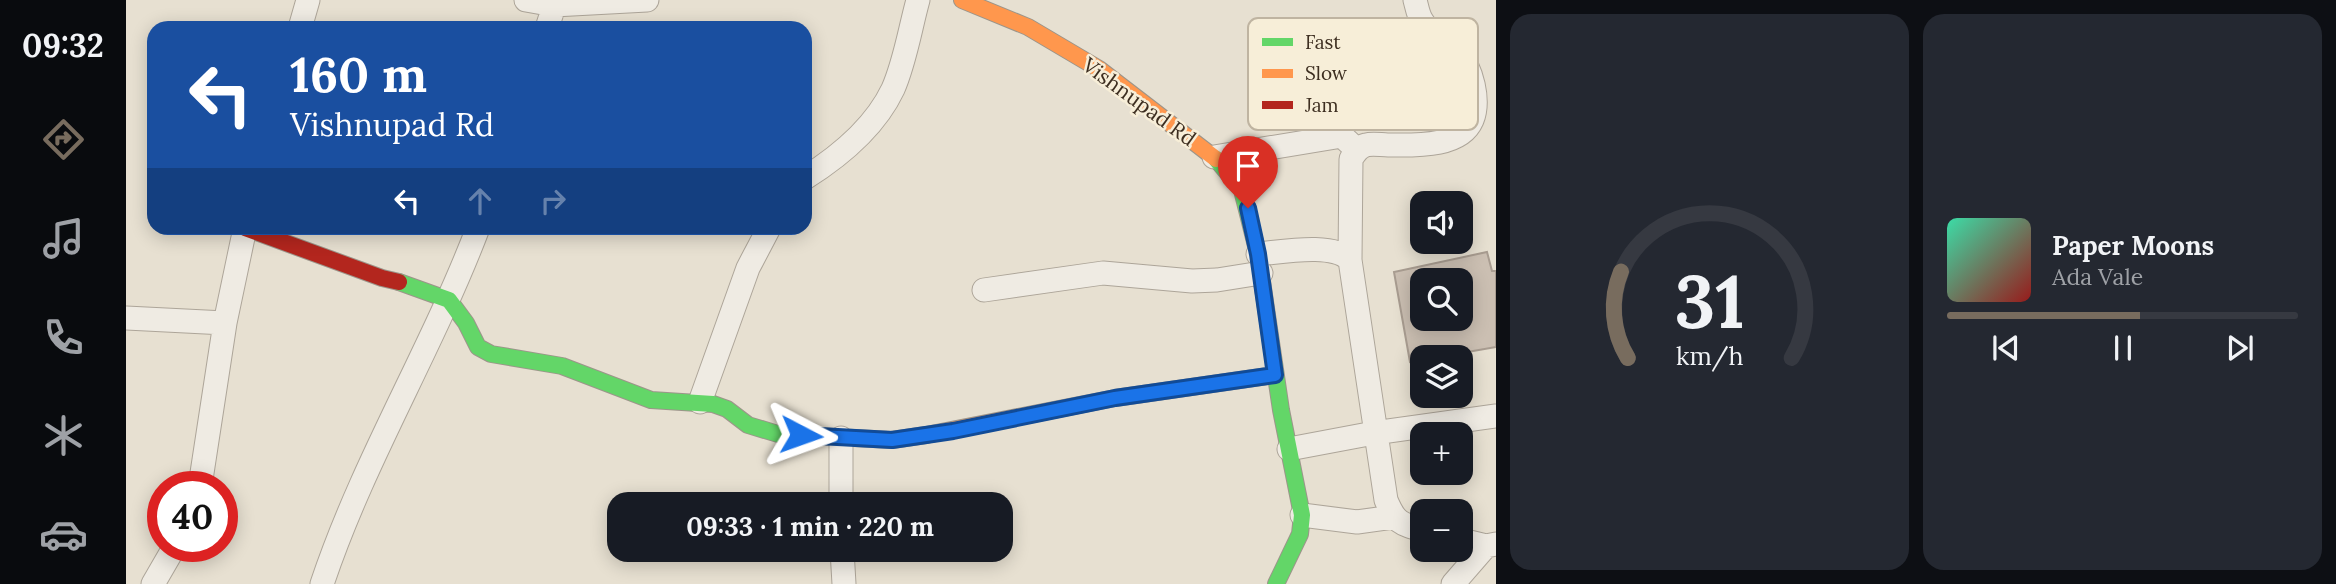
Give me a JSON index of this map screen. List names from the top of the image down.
{
  "streets": {
    "street": ["Vishnupad Rd"]
  },
  "legend": ["Fast", "Slow", "Jam"],
  "page": {
    "tabs": "09:32",
    "turn": ["160 m", "Vishnupad Rd"],
    "map_buttons": ["+", "−"],
    "song": ["Paper Moons", "Ada Vale"],
    "limit": "40",
    "trip": "09:33 · 1 min · 220 m",
    "gauge": ["31", "km/h"]
  }
}
